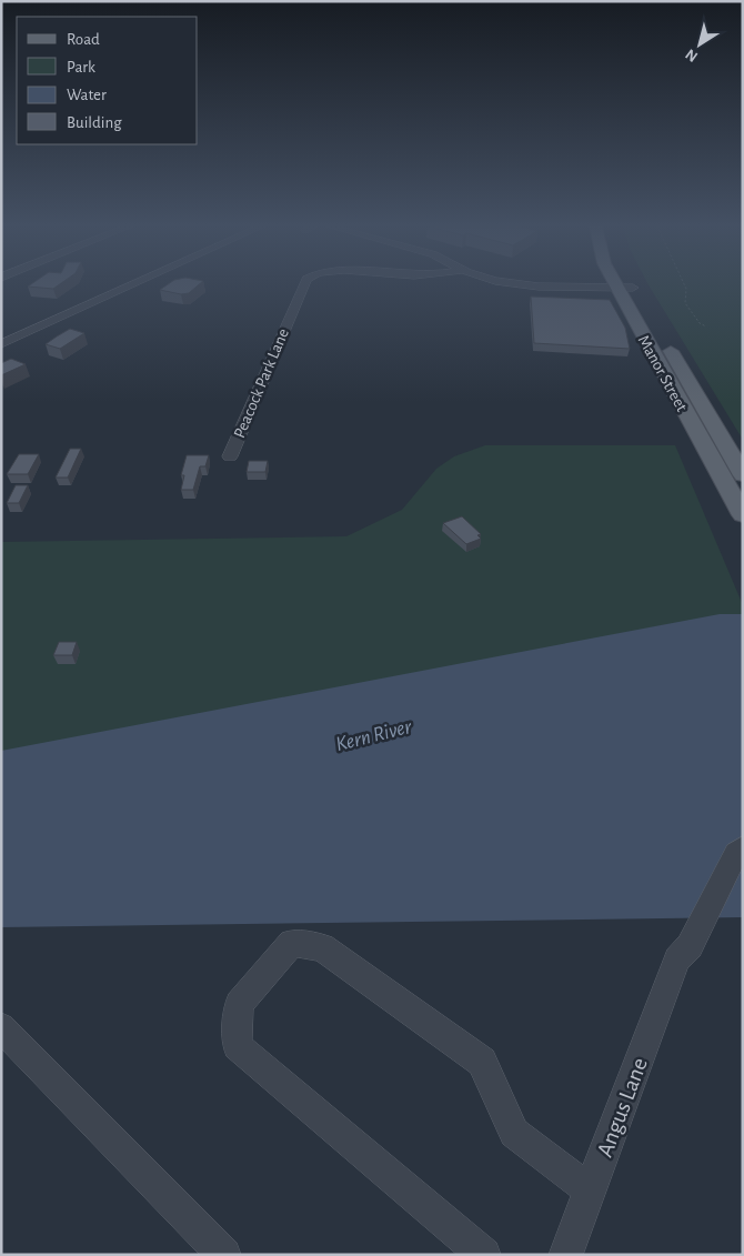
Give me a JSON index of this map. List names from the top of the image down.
{
  "streets": {
    "main road": ["Manor Street"],
    "street": ["Peacock Park Lane", "Angus Lane"]
  },
  "water": ["Kern River"],
  "legend": [
    "Road",
    "Park",
    "Water",
    "Building"
  ],
  "north": "bottom left"
}
